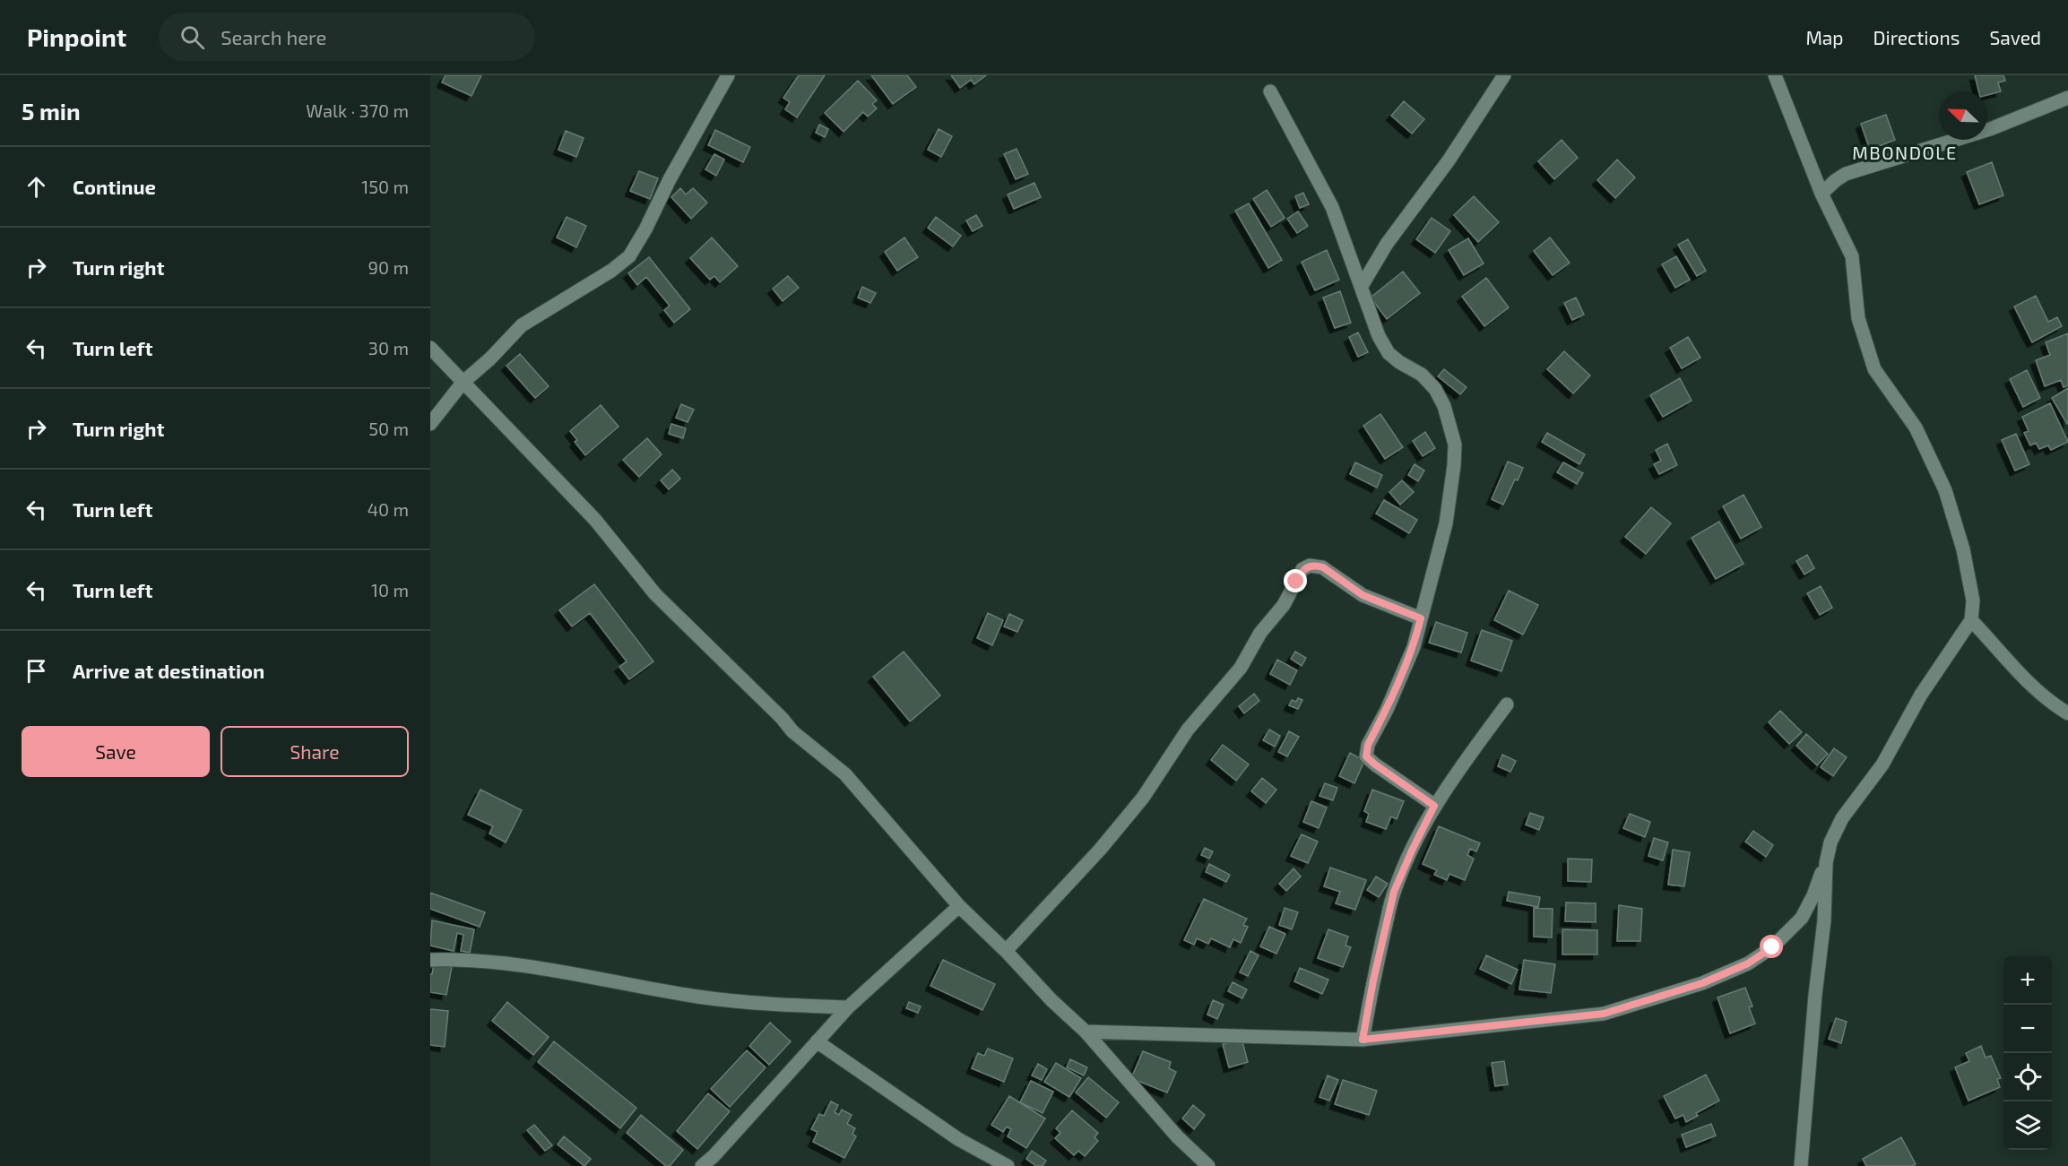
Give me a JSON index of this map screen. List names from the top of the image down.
{
  "districts": ["MBONDOLE"],
  "north": "top left",
  "page": {
    "header": "Pinpoint",
    "search": "Search here",
    "nav": ["Map", "Directions", "Saved"],
    "heading": ["5 min", "Walk · 370 m"],
    "list": [
      ["Continue", "150 m"],
      ["Turn right", "90 m"],
      ["Turn left", "30 m"],
      ["Turn right", "50 m"],
      ["Turn left", "40 m"],
      ["Turn left", "10 m"],
      "Arrive at destination"
    ],
    "buttons": ["Save", "Share"],
    "map_buttons": ["+", "−"]
  }
}
